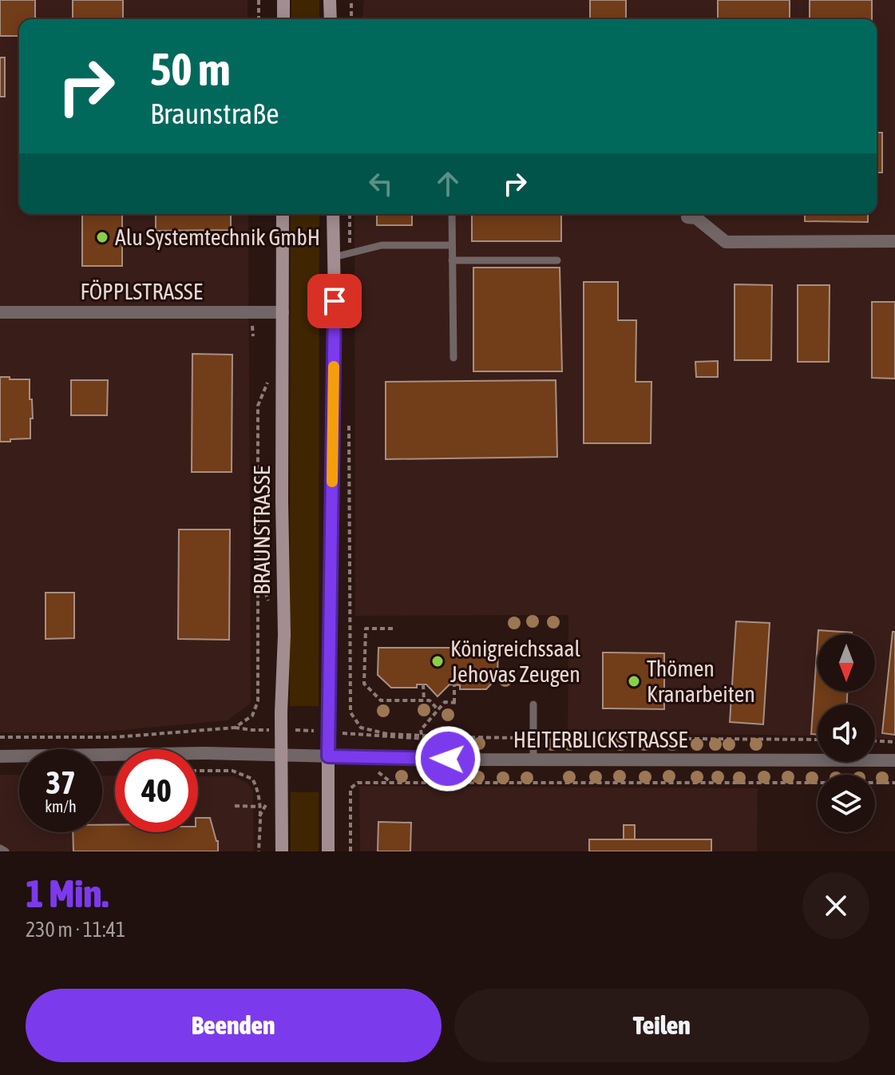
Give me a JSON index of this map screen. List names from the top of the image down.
{
  "streets": {
    "main road": ["BRAUNSTRASSE"],
    "street": ["FÖPPLSTRASSE", "HEITERBLICKSTRASSE"]
  },
  "crossings": [
    ["FÖPPLSTRASSE", "BRAUNSTRASSE"],
    ["BRAUNSTRASSE", "HEITERBLICKSTRASSE"]
  ],
  "places": ["Alu Systemtechnik GmbH", "Königreichssaal Jehovas Zeugen", "Thömen Kranarbeiten"],
  "north": "bottom",
  "page": {
    "turn": ["50 m", "Braunstraße"],
    "speed": "37 km/h",
    "limit": "40",
    "heading": ["1 Min.", "230 m · 11:41"],
    "buttons": ["Beenden", "Teilen"]
  }
}
